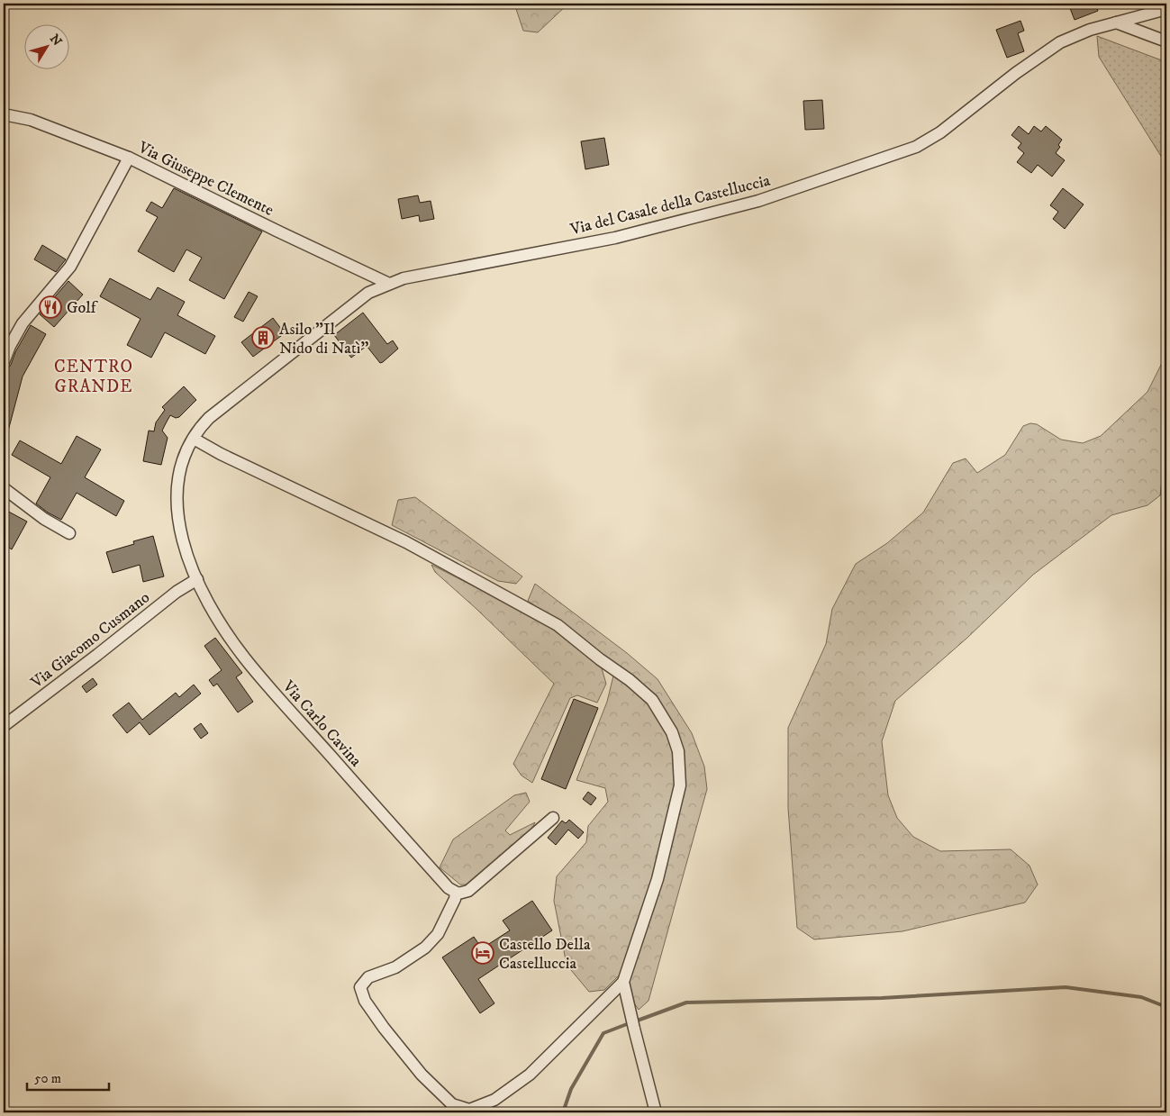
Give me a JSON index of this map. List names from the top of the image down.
{
  "streets": {
    "street": [
      "Via Giuseppe Clemente",
      "Via del Casale della Castelluccia",
      "Via Giacomo Cusmano",
      "Via Carlo Cavina"
    ]
  },
  "crossings": [
    ["Via Giuseppe Clemente", "Via del Casale della Castelluccia"],
    ["Via del Casale della Castelluccia", "Via Carlo Cavina"],
    ["Via Giacomo Cusmano", "Via Carlo Cavina"]
  ],
  "districts": ["CENTRO GRANDE"],
  "places": {
    "restaurant": ["Golf"],
    "building": ["Asilo \"Il Nido di Natì\""],
    "hotel": ["Castello Della Castelluccia"]
  },
  "scale_bar": "50 m",
  "north": "top right"
}
